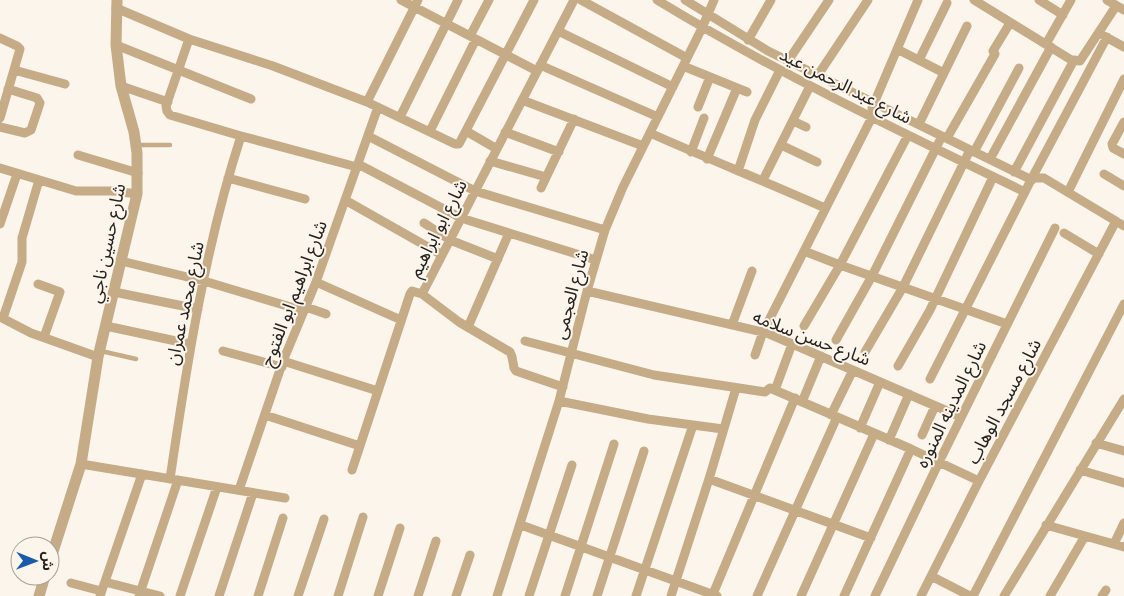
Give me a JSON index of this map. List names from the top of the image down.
{
  "streets": {
    "street": [
      "شارع عبد الرحمن عيد",
      "شارع ابو ابراهيم",
      "شارع حسين ناجي",
      "شارع ابراهيم ابو الفتوح",
      "شارع العجمى",
      "شارع محمد عمران",
      "شارع حسن سلامه",
      "شارع مسجد الوهاب",
      "شارع المدينه المنوره"
    ]
  },
  "crossings": [
    ["شارع عبد الرحمن عيد", "شارع العجمى"],
    ["شارع عبد الرحمن عيد", "شارع مسجد الوهاب"],
    ["شارع العجمى", "شارع حسن سلامه"],
    ["شارع حسن سلامه", "شارع المدينه المنوره"]
  ],
  "north": "right"
}
